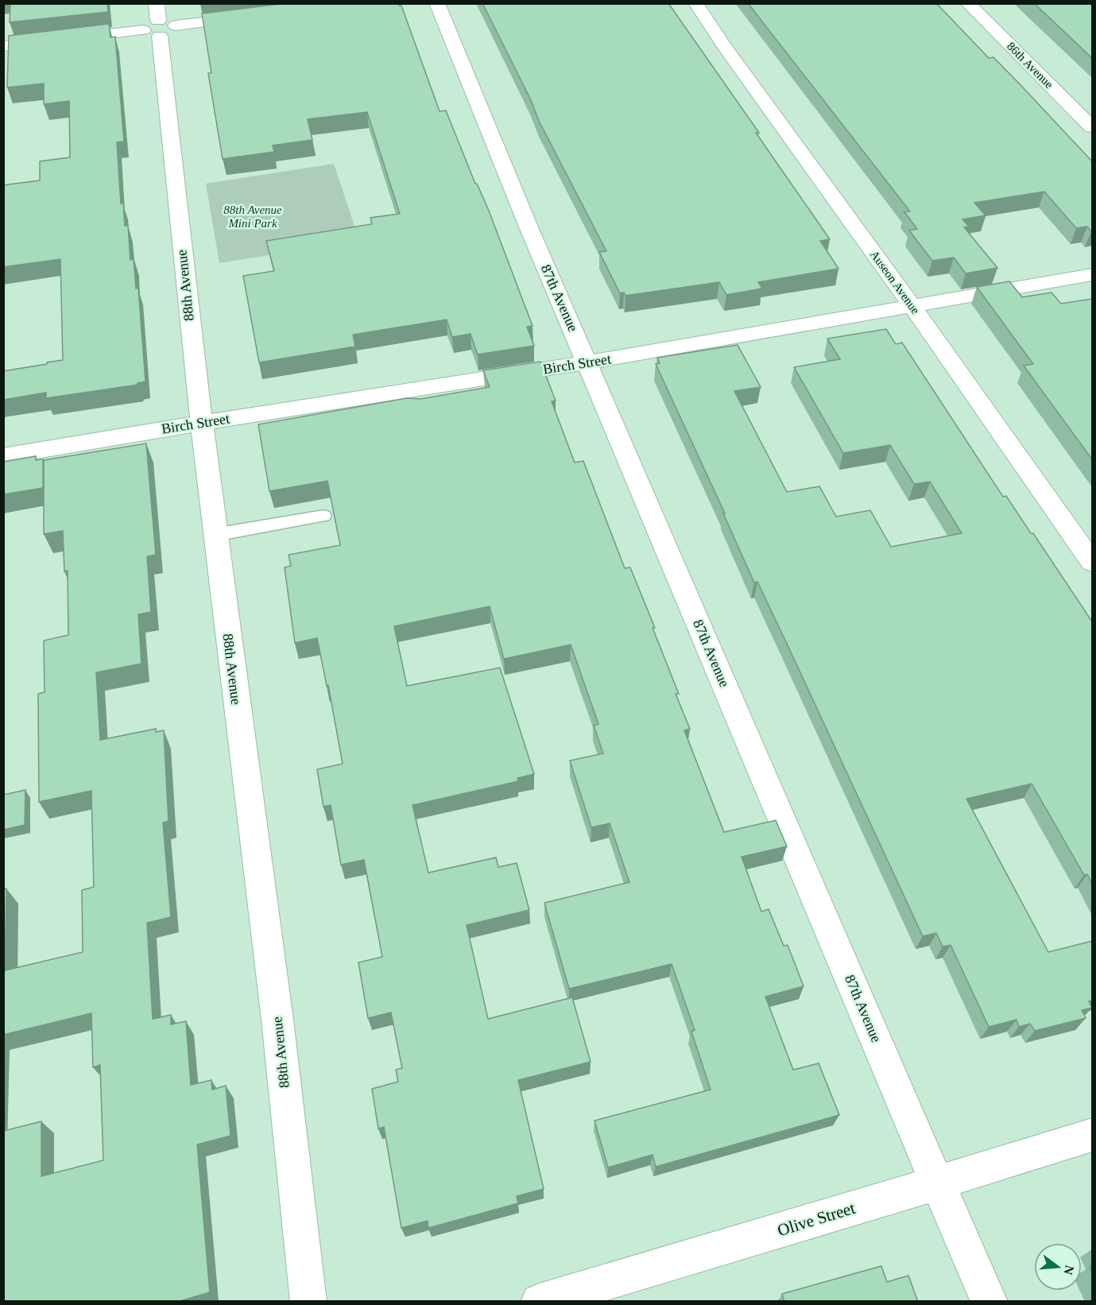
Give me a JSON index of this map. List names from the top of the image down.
{
  "streets": {
    "street": [
      "86th Avenue",
      "Auseon Avenue",
      "88th Avenue",
      "87th Avenue",
      "Birch Street",
      "Olive Street"
    ]
  },
  "crossings": [
    ["Auseon Avenue", "Birch Street"],
    ["88th Avenue", "Birch Street"],
    ["87th Avenue", "Birch Street"],
    ["87th Avenue", "Olive Street"]
  ],
  "parks": ["88th Avenue Mini Park"],
  "north": "right"
}
